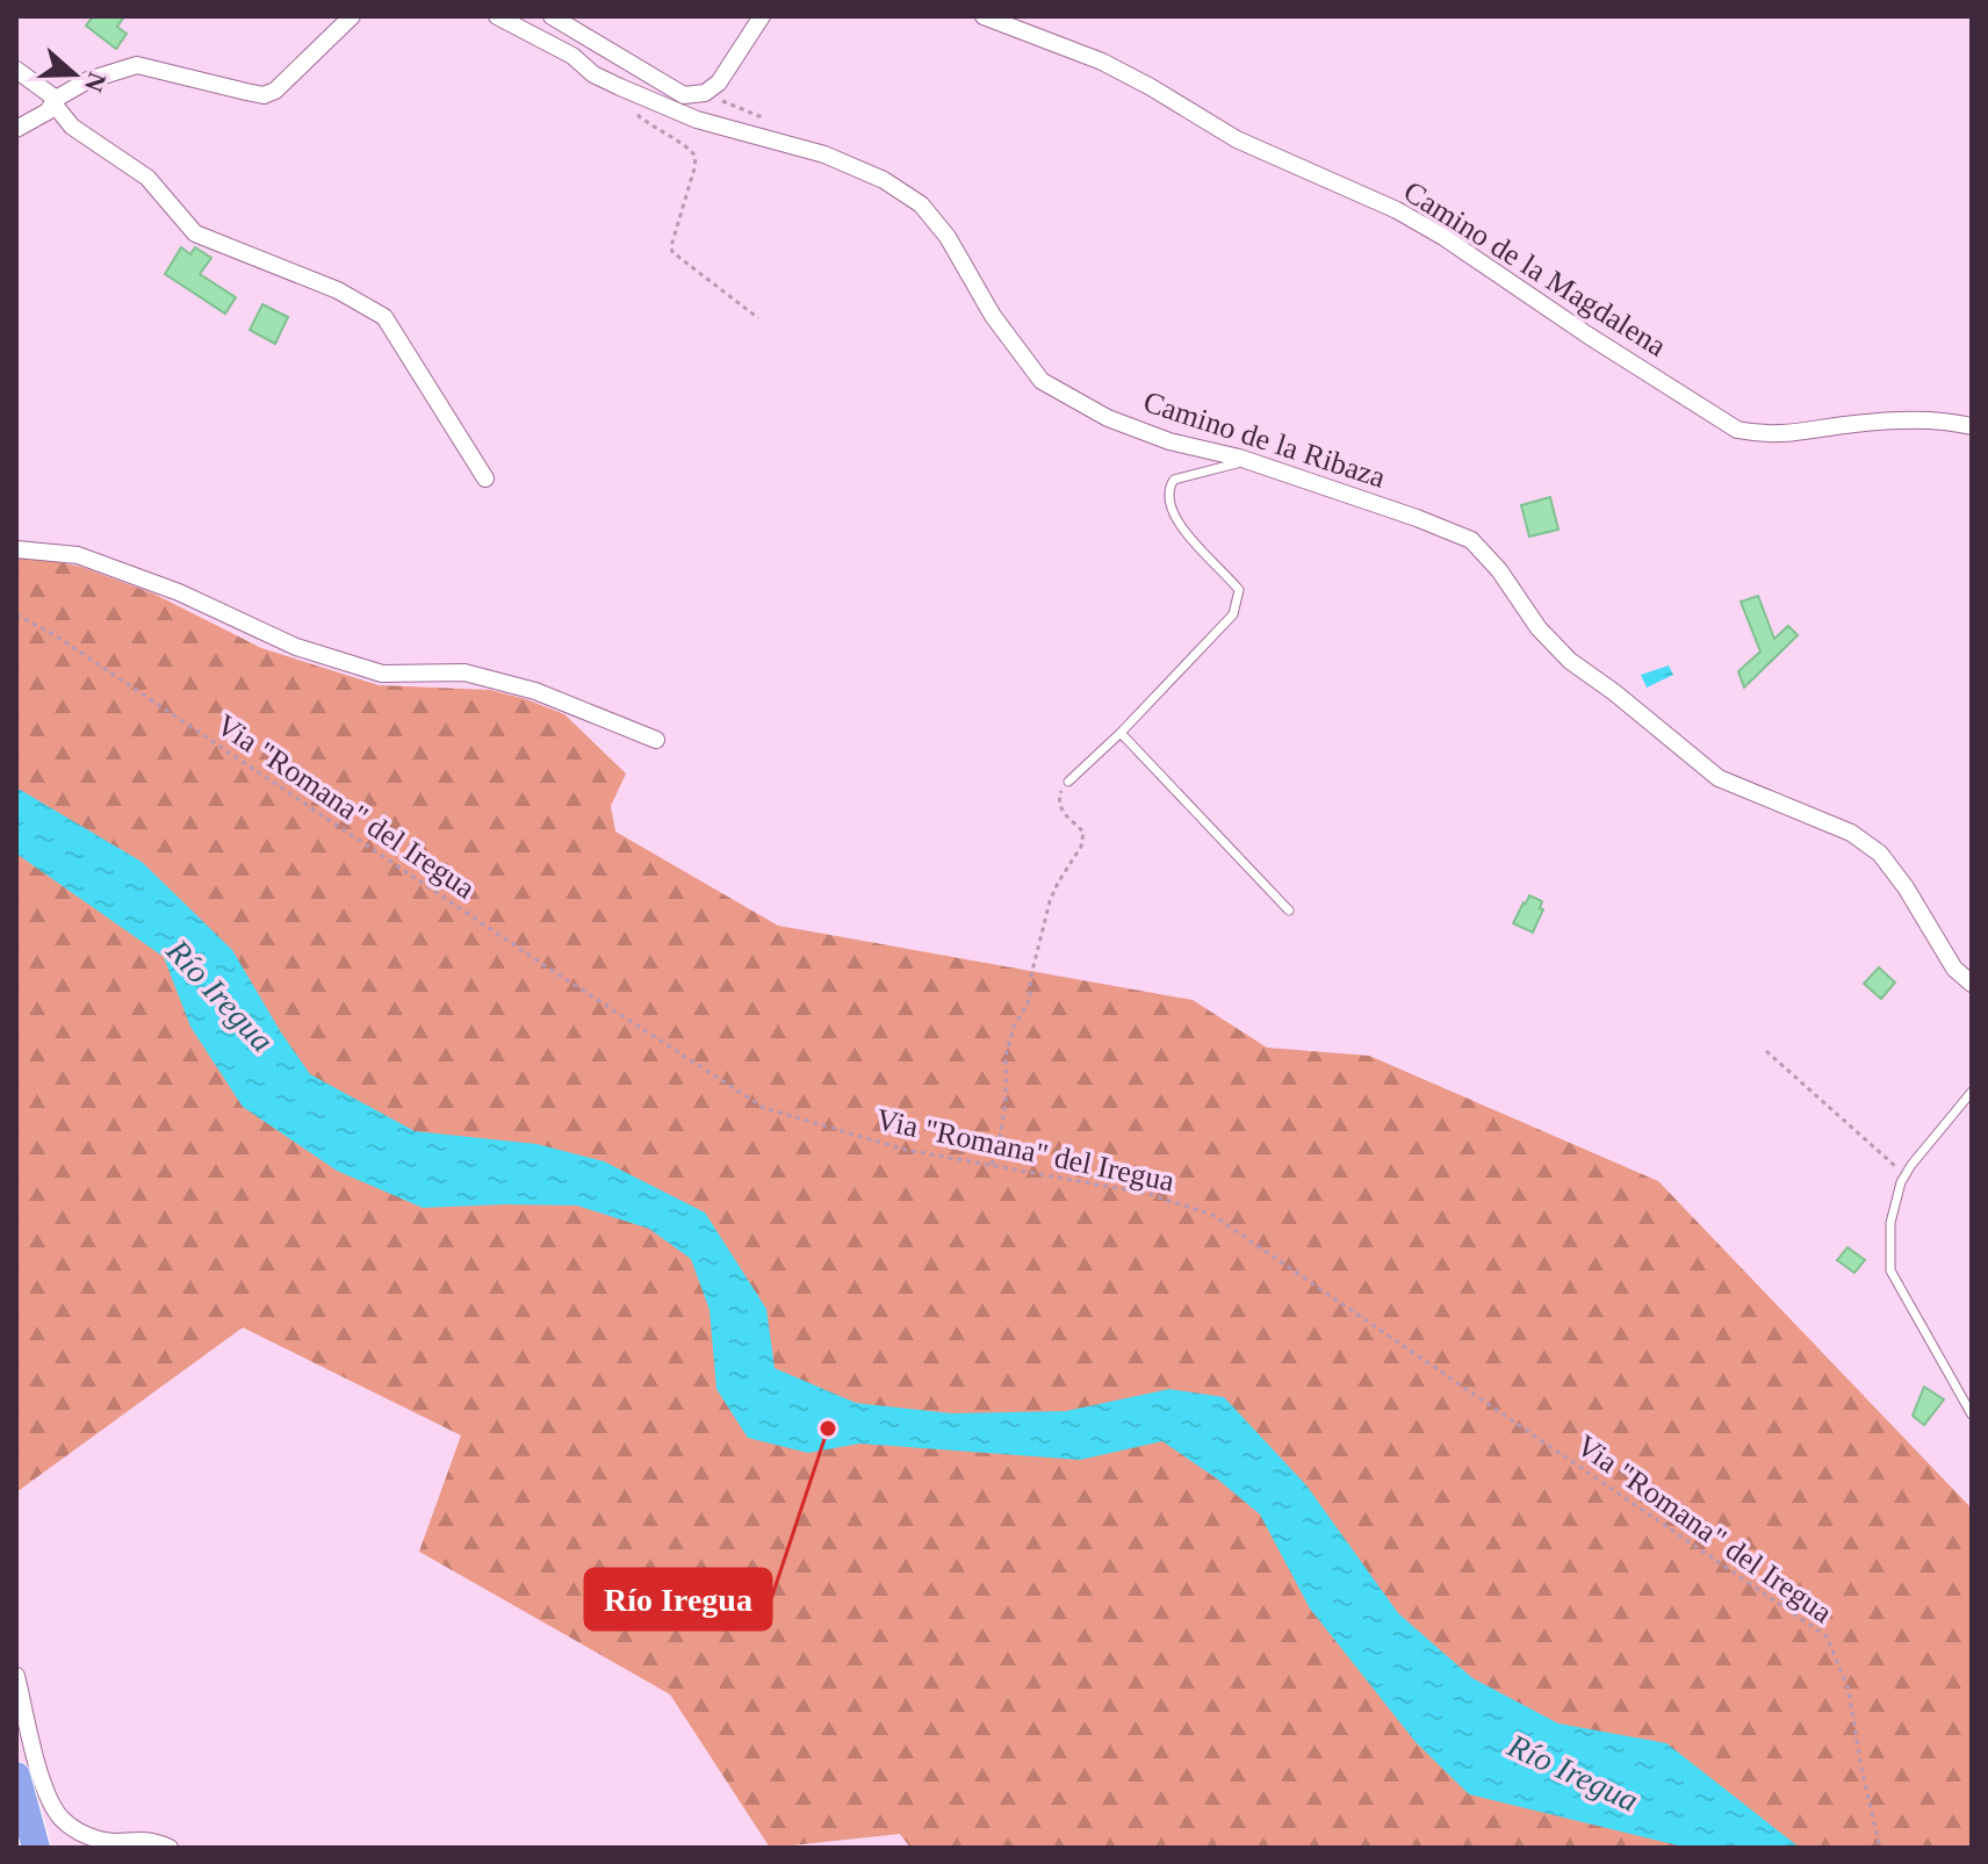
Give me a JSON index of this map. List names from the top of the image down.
{
  "streets": {
    "street": ["Camino de la Magdalena", "Camino de la Ribaza"],
    "path": ["Via \"Romana\" del Iregua"]
  },
  "water": ["Río Iregua"],
  "places": ["Río Iregua"],
  "north": "right"
}
